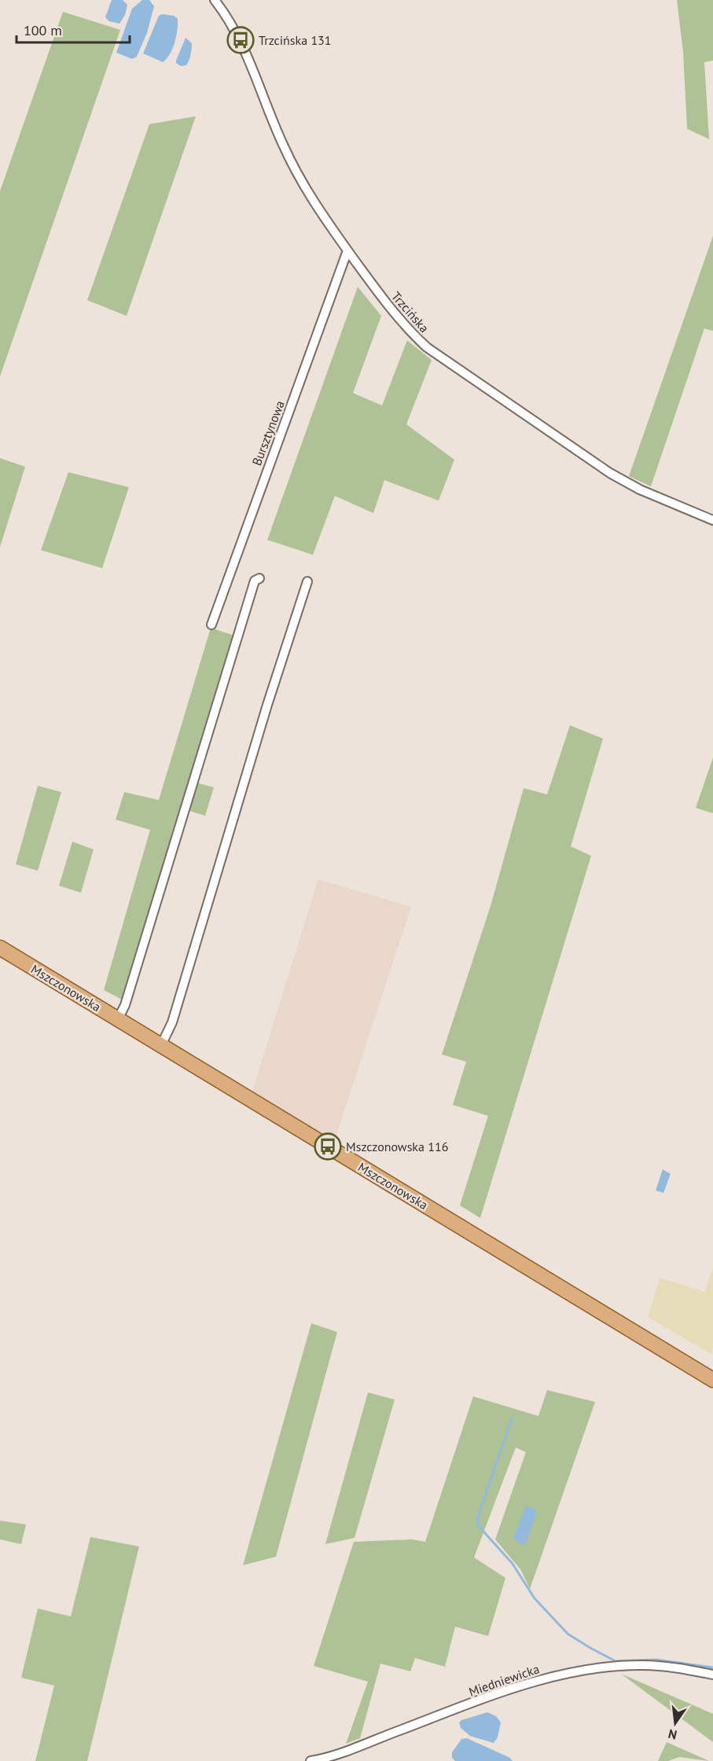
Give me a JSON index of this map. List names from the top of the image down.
{
  "streets": {
    "main road": ["Mszczonowska"],
    "street": ["Trzcińska", "Bursztynowa", "Miedniewicka"]
  },
  "crossings": [
    ["Trzcińska", "Bursztynowa"]
  ],
  "places": {
    "bus stop": ["Trzcińska 131", "Mszczonowska 116"]
  },
  "scale_bar": "100 m",
  "north": "bottom"
}
